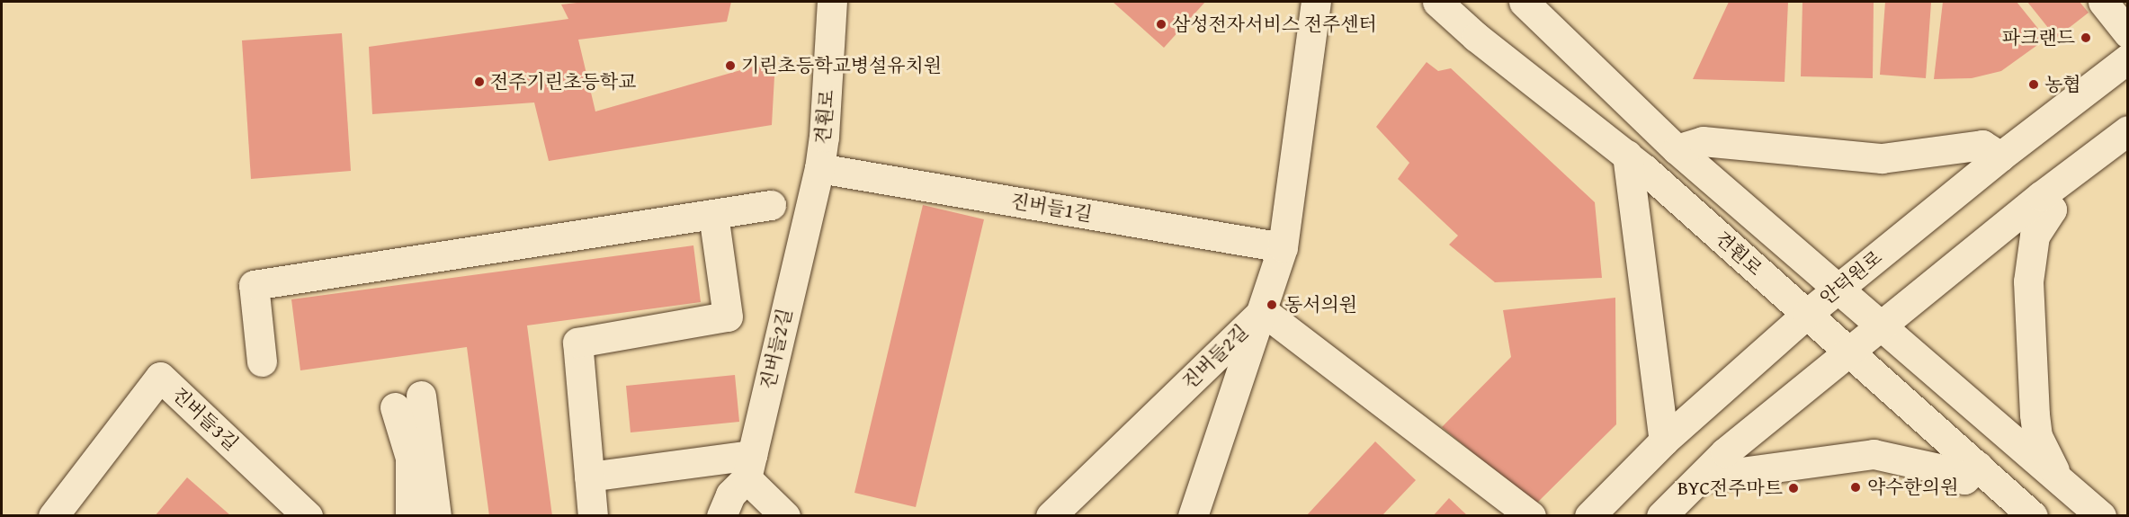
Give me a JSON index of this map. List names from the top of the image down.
{
  "streets": {
    "street": [
      "견훤로",
      "진버들1길",
      "안덕원로",
      "진버들2길",
      "진버들3길"
    ]
  },
  "crossings": [
    ["견훤로", "진버들1길"],
    ["견훤로", "안덕원로"],
    ["견훤로", "진버들2길"],
    ["진버들1길", "진버들2길"]
  ],
  "places": [
    "삼성전자서비스 전주센터",
    "파크랜드",
    "기린초등학교병설유치원",
    "전주기린초등학교",
    "농협",
    "동서의원",
    "약수한의원",
    "BYC전주마트"
  ]
}
